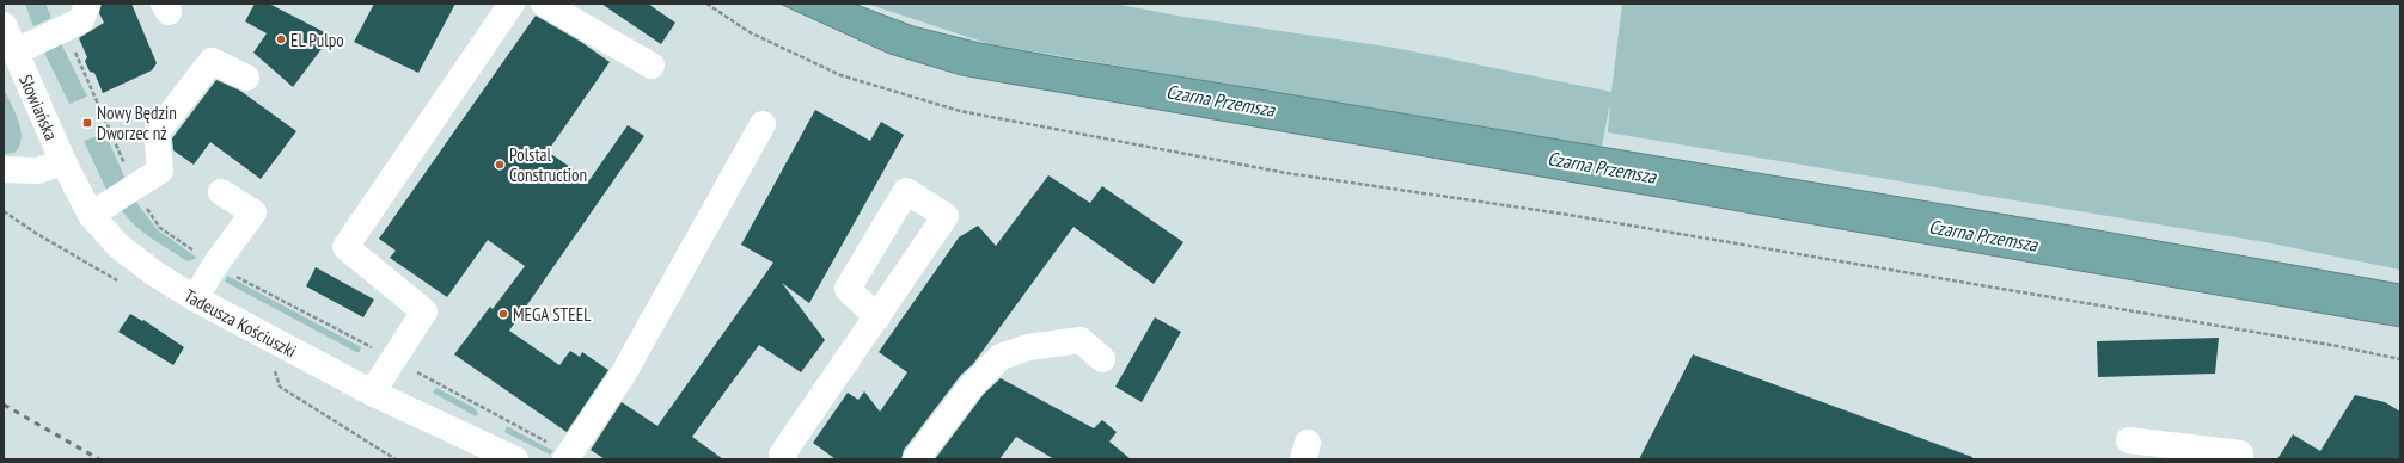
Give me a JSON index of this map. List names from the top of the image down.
{
  "streets": {
    "street": ["Słowiańska", "Tadeusza Kościuszki"]
  },
  "crossings": [
    ["Słowiańska", "Tadeusza Kościuszki"]
  ],
  "water": ["Czarna Przemsza"],
  "places": {
    "other": ["EL Pulpo", "Polstal Construction", "MEGA STEEL"],
    "transit": ["Nowy Będzin Dworzec nż"]
  }
}
